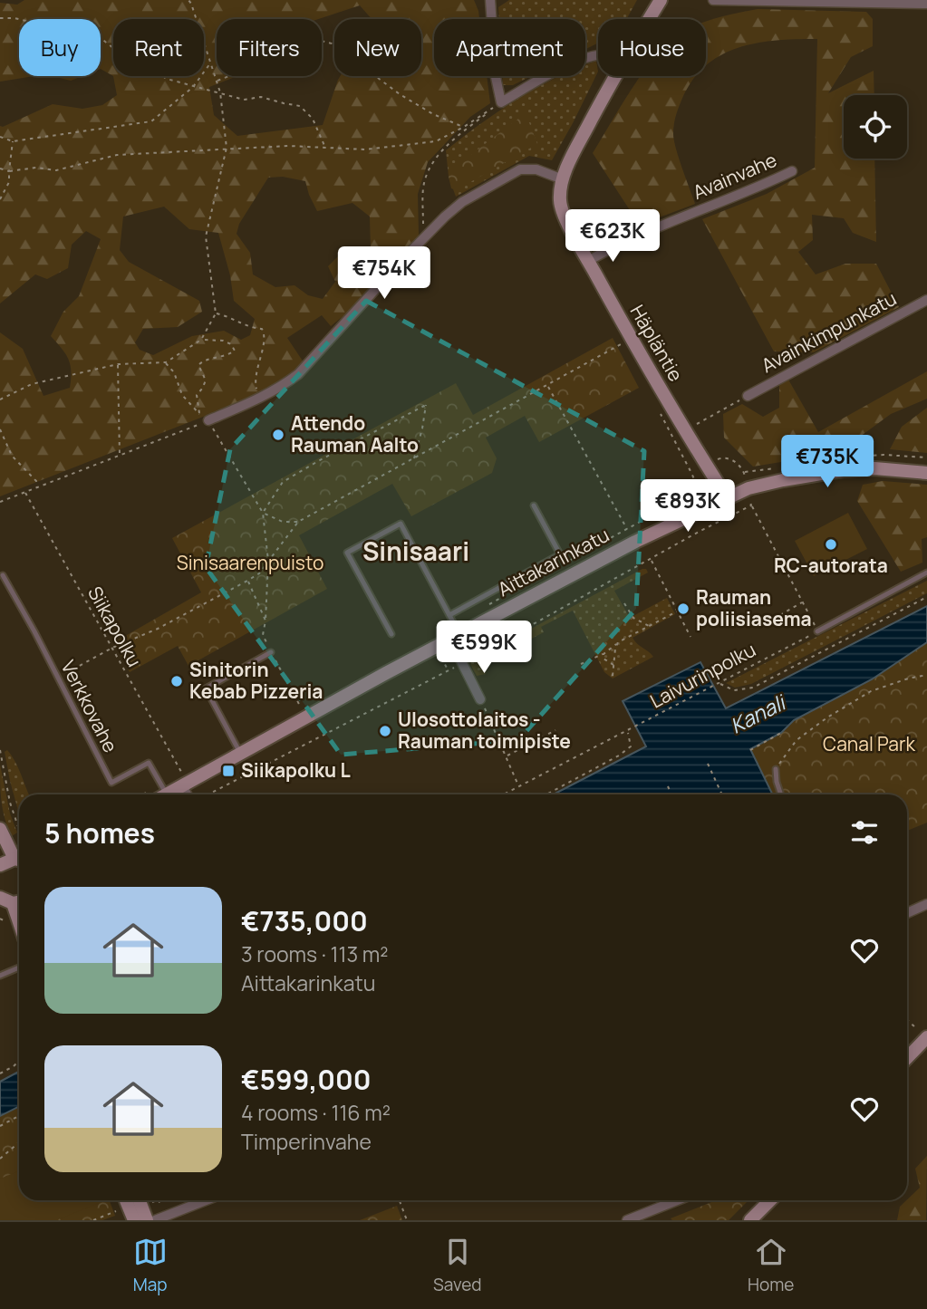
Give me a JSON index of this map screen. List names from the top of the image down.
{
  "streets": {
    "main road": ["Häpläntie", "Aittakarinkatu"],
    "street": ["Avainvahe", "Avainkimpunkatu"],
    "lane": ["Verkkovahe"],
    "path": ["Siikapolku", "Laivurinpolku"]
  },
  "crossings": [
    ["Avainvahe", "Häpläntie"],
    ["Häpläntie", "Aittakarinkatu"],
    ["Aittakarinkatu", "Siikapolku"],
    ["Aittakarinkatu", "Verkkovahe"]
  ],
  "districts": ["Sinisaari"],
  "water": ["Kanali"],
  "parks": ["Sinisaarenpuisto", "Canal Park"],
  "places": {
    "other": [
      "Attendo Rauman Aalto",
      "RC-autorata",
      "Rauman poliisiasema",
      "Sinitorin Kebab Pizzeria",
      "Ulosottolaitos - Rauman toimipiste"
    ],
    "transit": ["Siikapolku L"]
  },
  "page": {
    "chip": [
      "Buy",
      "Rent",
      "Filters",
      "New",
      "Apartment",
      "House"
    ],
    "price": [
      "€623K",
      "€754K",
      "€735K",
      "€893K",
      "€599K"
    ],
    "heading": "5 homes",
    "list": [
      {
        "name": "€735,000",
        "note": "3 rooms · 113 m² · Aittakarinkatu"
      },
      {
        "name": "€599,000",
        "note": "4 rooms · 116 m² · Timperinvahe"
      }
    ],
    "tabs": ["Map", "Saved", "Home"]
  }
}
